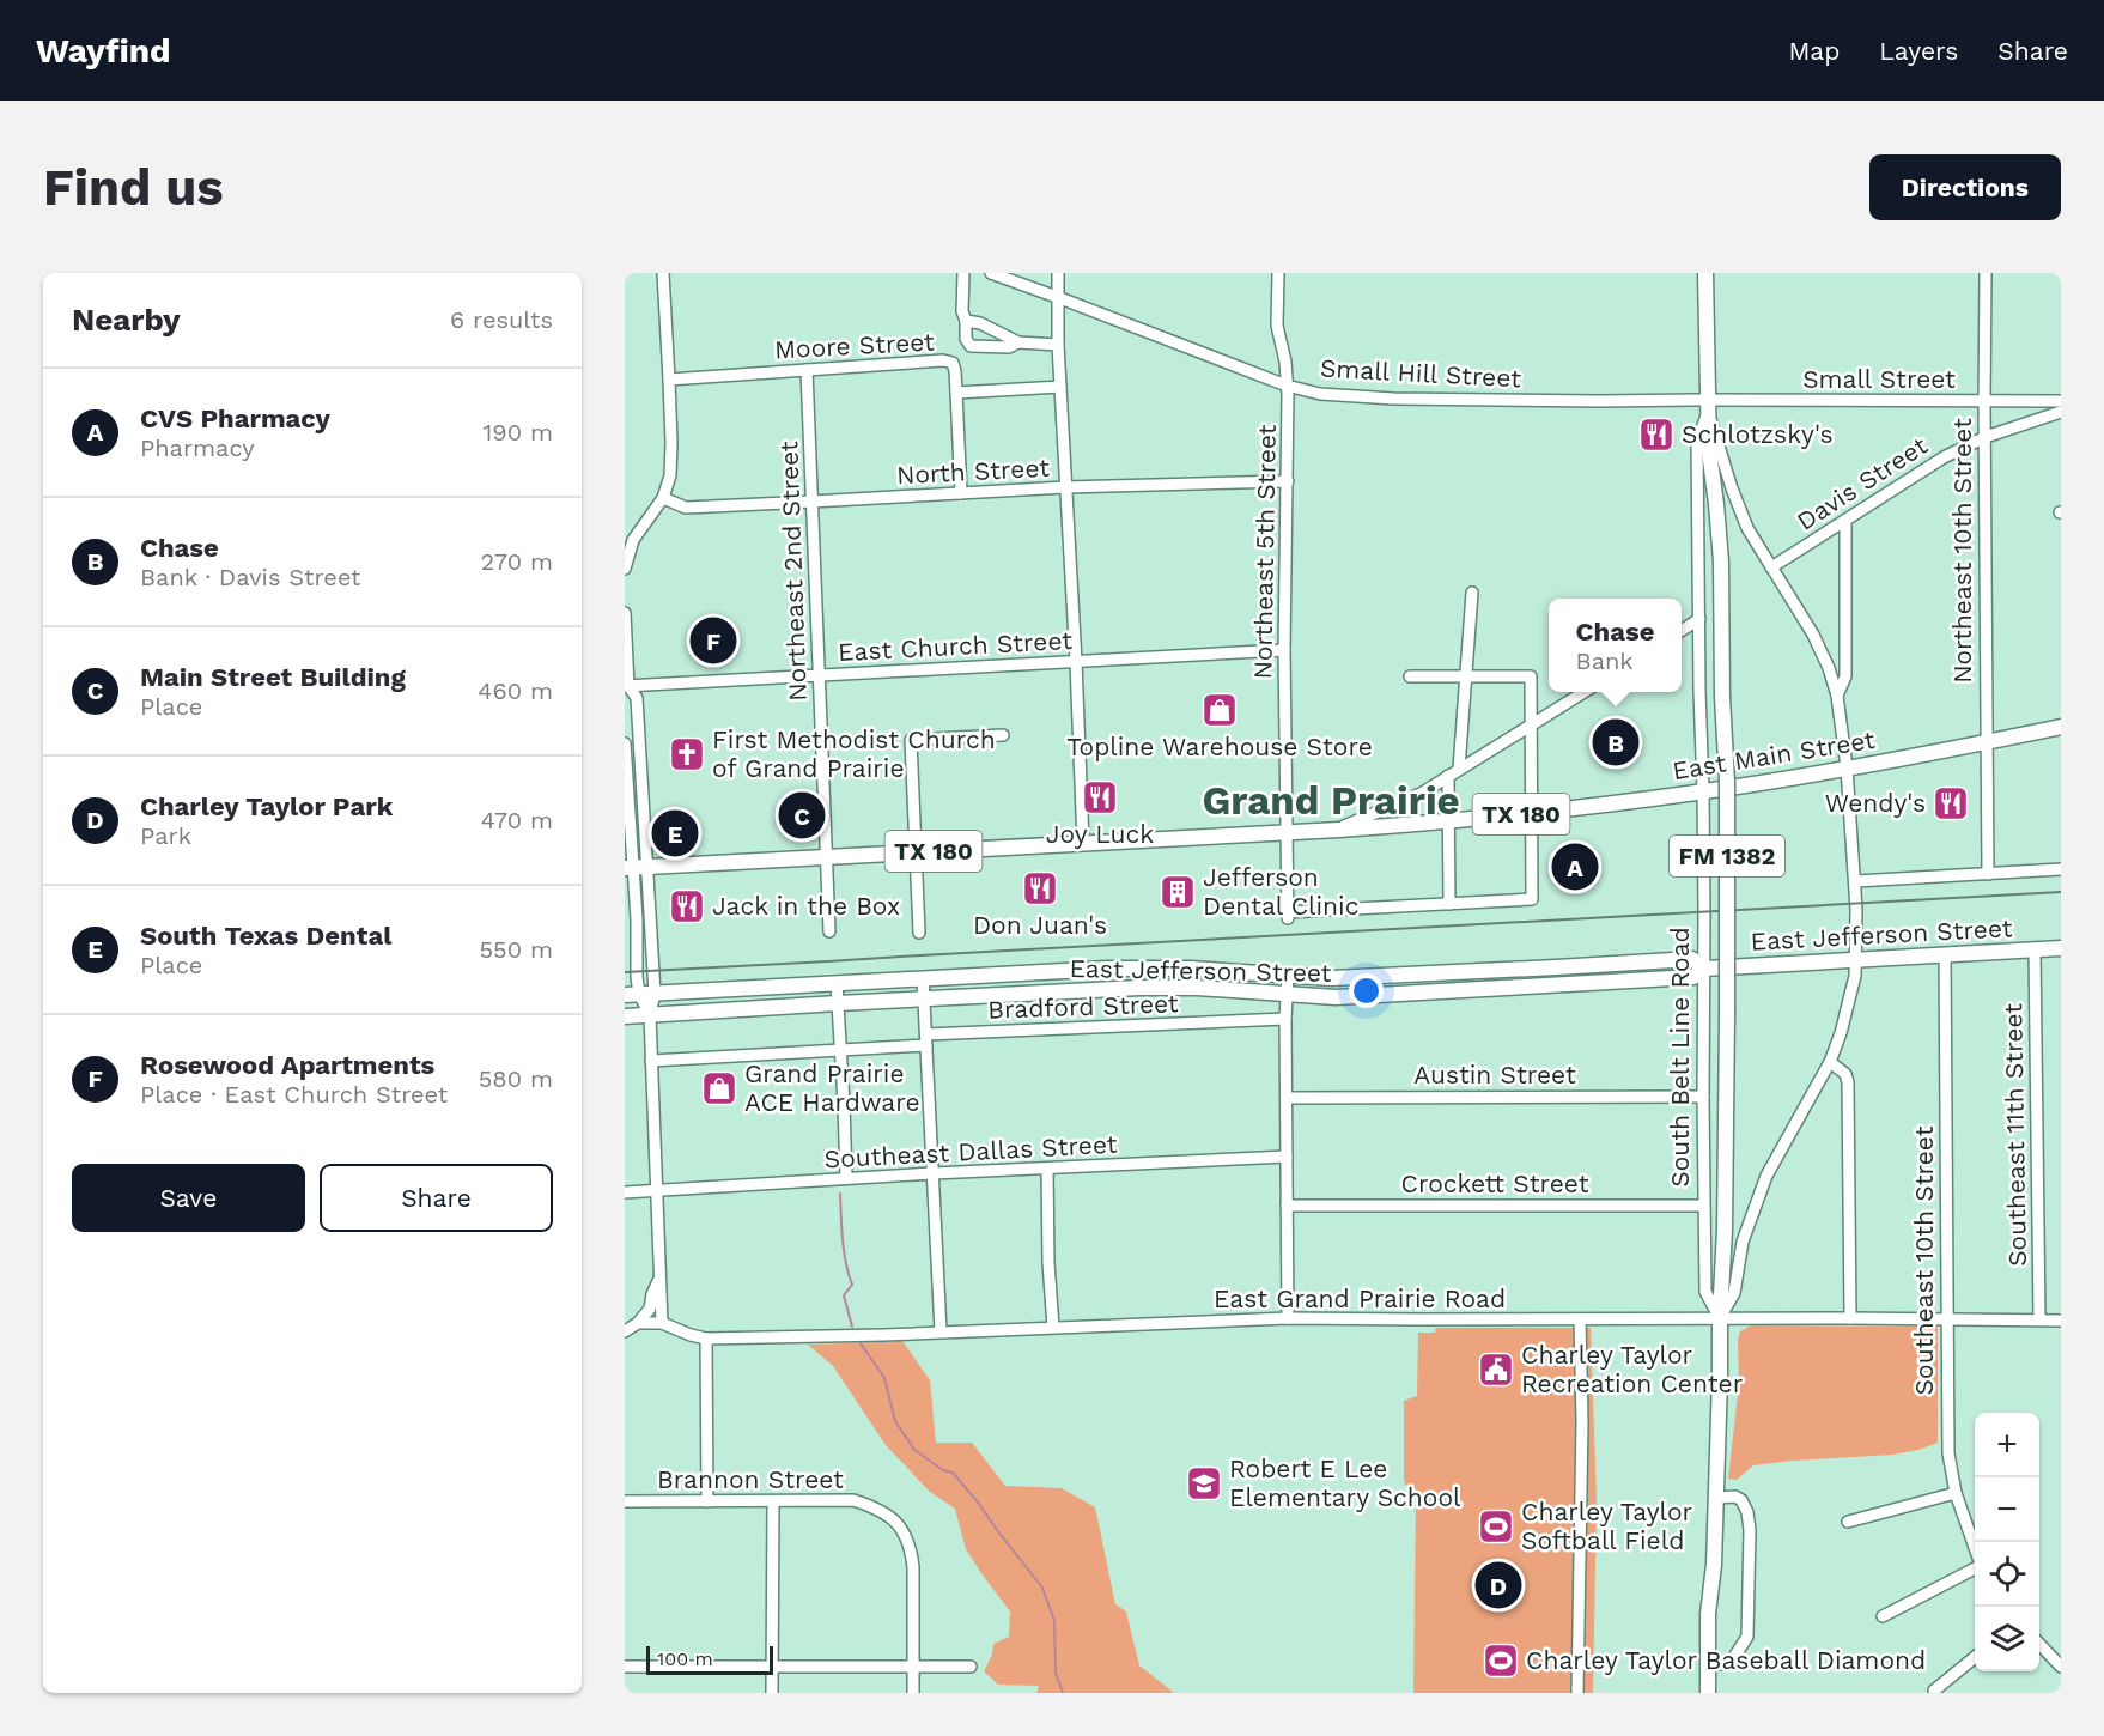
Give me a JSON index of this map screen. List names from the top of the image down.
{
  "streets": {
    "main road": [
      "East Main Street",
      "TX 180",
      "FM 1382",
      "East Jefferson Street",
      "South Belt Line Road"
    ],
    "street": [
      "Moore Street",
      "Small Hill Street",
      "Small Street",
      "North Street",
      "Davis Street",
      "Northeast 10th Street",
      "Northeast 5th Street",
      "Northeast 2nd Street",
      "East Church Street",
      "Bradford Street",
      "Austin Street",
      "Southeast 11th Street",
      "Southeast Dallas Street",
      "Crockett Street",
      "Southeast 10th Street",
      "East Grand Prairie Road",
      "Brannon Street"
    ]
  },
  "crossings": [
    ["Moore Street", "Northeast 2nd Street"],
    ["Small Hill Street", "Small Street"],
    ["Small Hill Street", "Northeast 5th Street"],
    ["Small Hill Street", "FM 1382"],
    ["Small Hill Street", "South Belt Line Road"],
    ["Small Street", "Northeast 10th Street"],
    ["Small Street", "FM 1382"],
    ["Small Street", "South Belt Line Road"],
    ["North Street", "Northeast 5th Street"],
    ["North Street", "Northeast 2nd Street"],
    ["Davis Street", "Northeast 10th Street"],
    ["Northeast 10th Street", "East Main Street"],
    ["Northeast 5th Street", "East Church Street"],
    ["Northeast 5th Street", "East Main Street"],
    ["Northeast 2nd Street", "East Church Street"],
    ["Northeast 2nd Street", "East Main Street"],
    ["East Main Street", "FM 1382"],
    ["East Main Street", "South Belt Line Road"],
    ["FM 1382", "South Belt Line Road"],
    ["East Jefferson Street", "South Belt Line Road"],
    ["East Jefferson Street", "Southeast 11th Street"],
    ["East Jefferson Street", "Southeast 10th Street"],
    ["South Belt Line Road", "Austin Street"],
    ["South Belt Line Road", "Crockett Street"],
    ["South Belt Line Road", "East Grand Prairie Road"],
    ["Southeast 11th Street", "East Grand Prairie Road"],
    ["Southeast 10th Street", "East Grand Prairie Road"]
  ],
  "districts": ["Grand Prairie"],
  "places": {
    "restaurant": [
      "Schlotzsky's",
      "Joy Luck",
      "Wendy's",
      "Don Juan's",
      "Jack in the Box"
    ],
    "shop": ["Topline Warehouse Store", "Grand Prairie ACE Hardware"],
    "church": ["First Methodist Church of Grand Prairie"],
    "building": ["Jefferson Dental Clinic"],
    "public building": ["Charley Taylor Recreation Center"],
    "school or university": ["Robert E Lee Elementary School"],
    "sports": ["Charley Taylor Softball Field", "Charley Taylor Baseball Diamond"]
  },
  "scale_bar": "100 m",
  "page": {
    "header": "Wayfind",
    "nav": ["Map", "Layers", "Share"],
    "buttons": [
      "Directions",
      ["Save", "Share"]
    ],
    "title": "Find us",
    "heading": ["Nearby", "6 results"],
    "list": [
      {
        "mark": "A",
        "name": "CVS Pharmacy",
        "note": "Pharmacy",
        "value": "190 m"
      },
      {
        "mark": "B",
        "name": "Chase",
        "note": "Bank · Davis Street",
        "value": "270 m"
      },
      {
        "mark": "C",
        "name": "Main Street Building",
        "note": "Place",
        "value": "460 m"
      },
      {
        "mark": "D",
        "name": "Charley Taylor Park",
        "note": "Park",
        "value": "470 m"
      },
      {
        "mark": "E",
        "name": "South Texas Dental",
        "note": "Place",
        "value": "550 m"
      },
      {
        "mark": "F",
        "name": "Rosewood Apartments",
        "note": "Place · East Church Street",
        "value": "580 m"
      }
    ],
    "popup": ["Chase", "Bank"],
    "pins": [
      "F",
      "B",
      "C",
      "E",
      "A",
      "D"
    ],
    "map_buttons": ["+", "−"],
    "scale": "100 m"
  }
}
